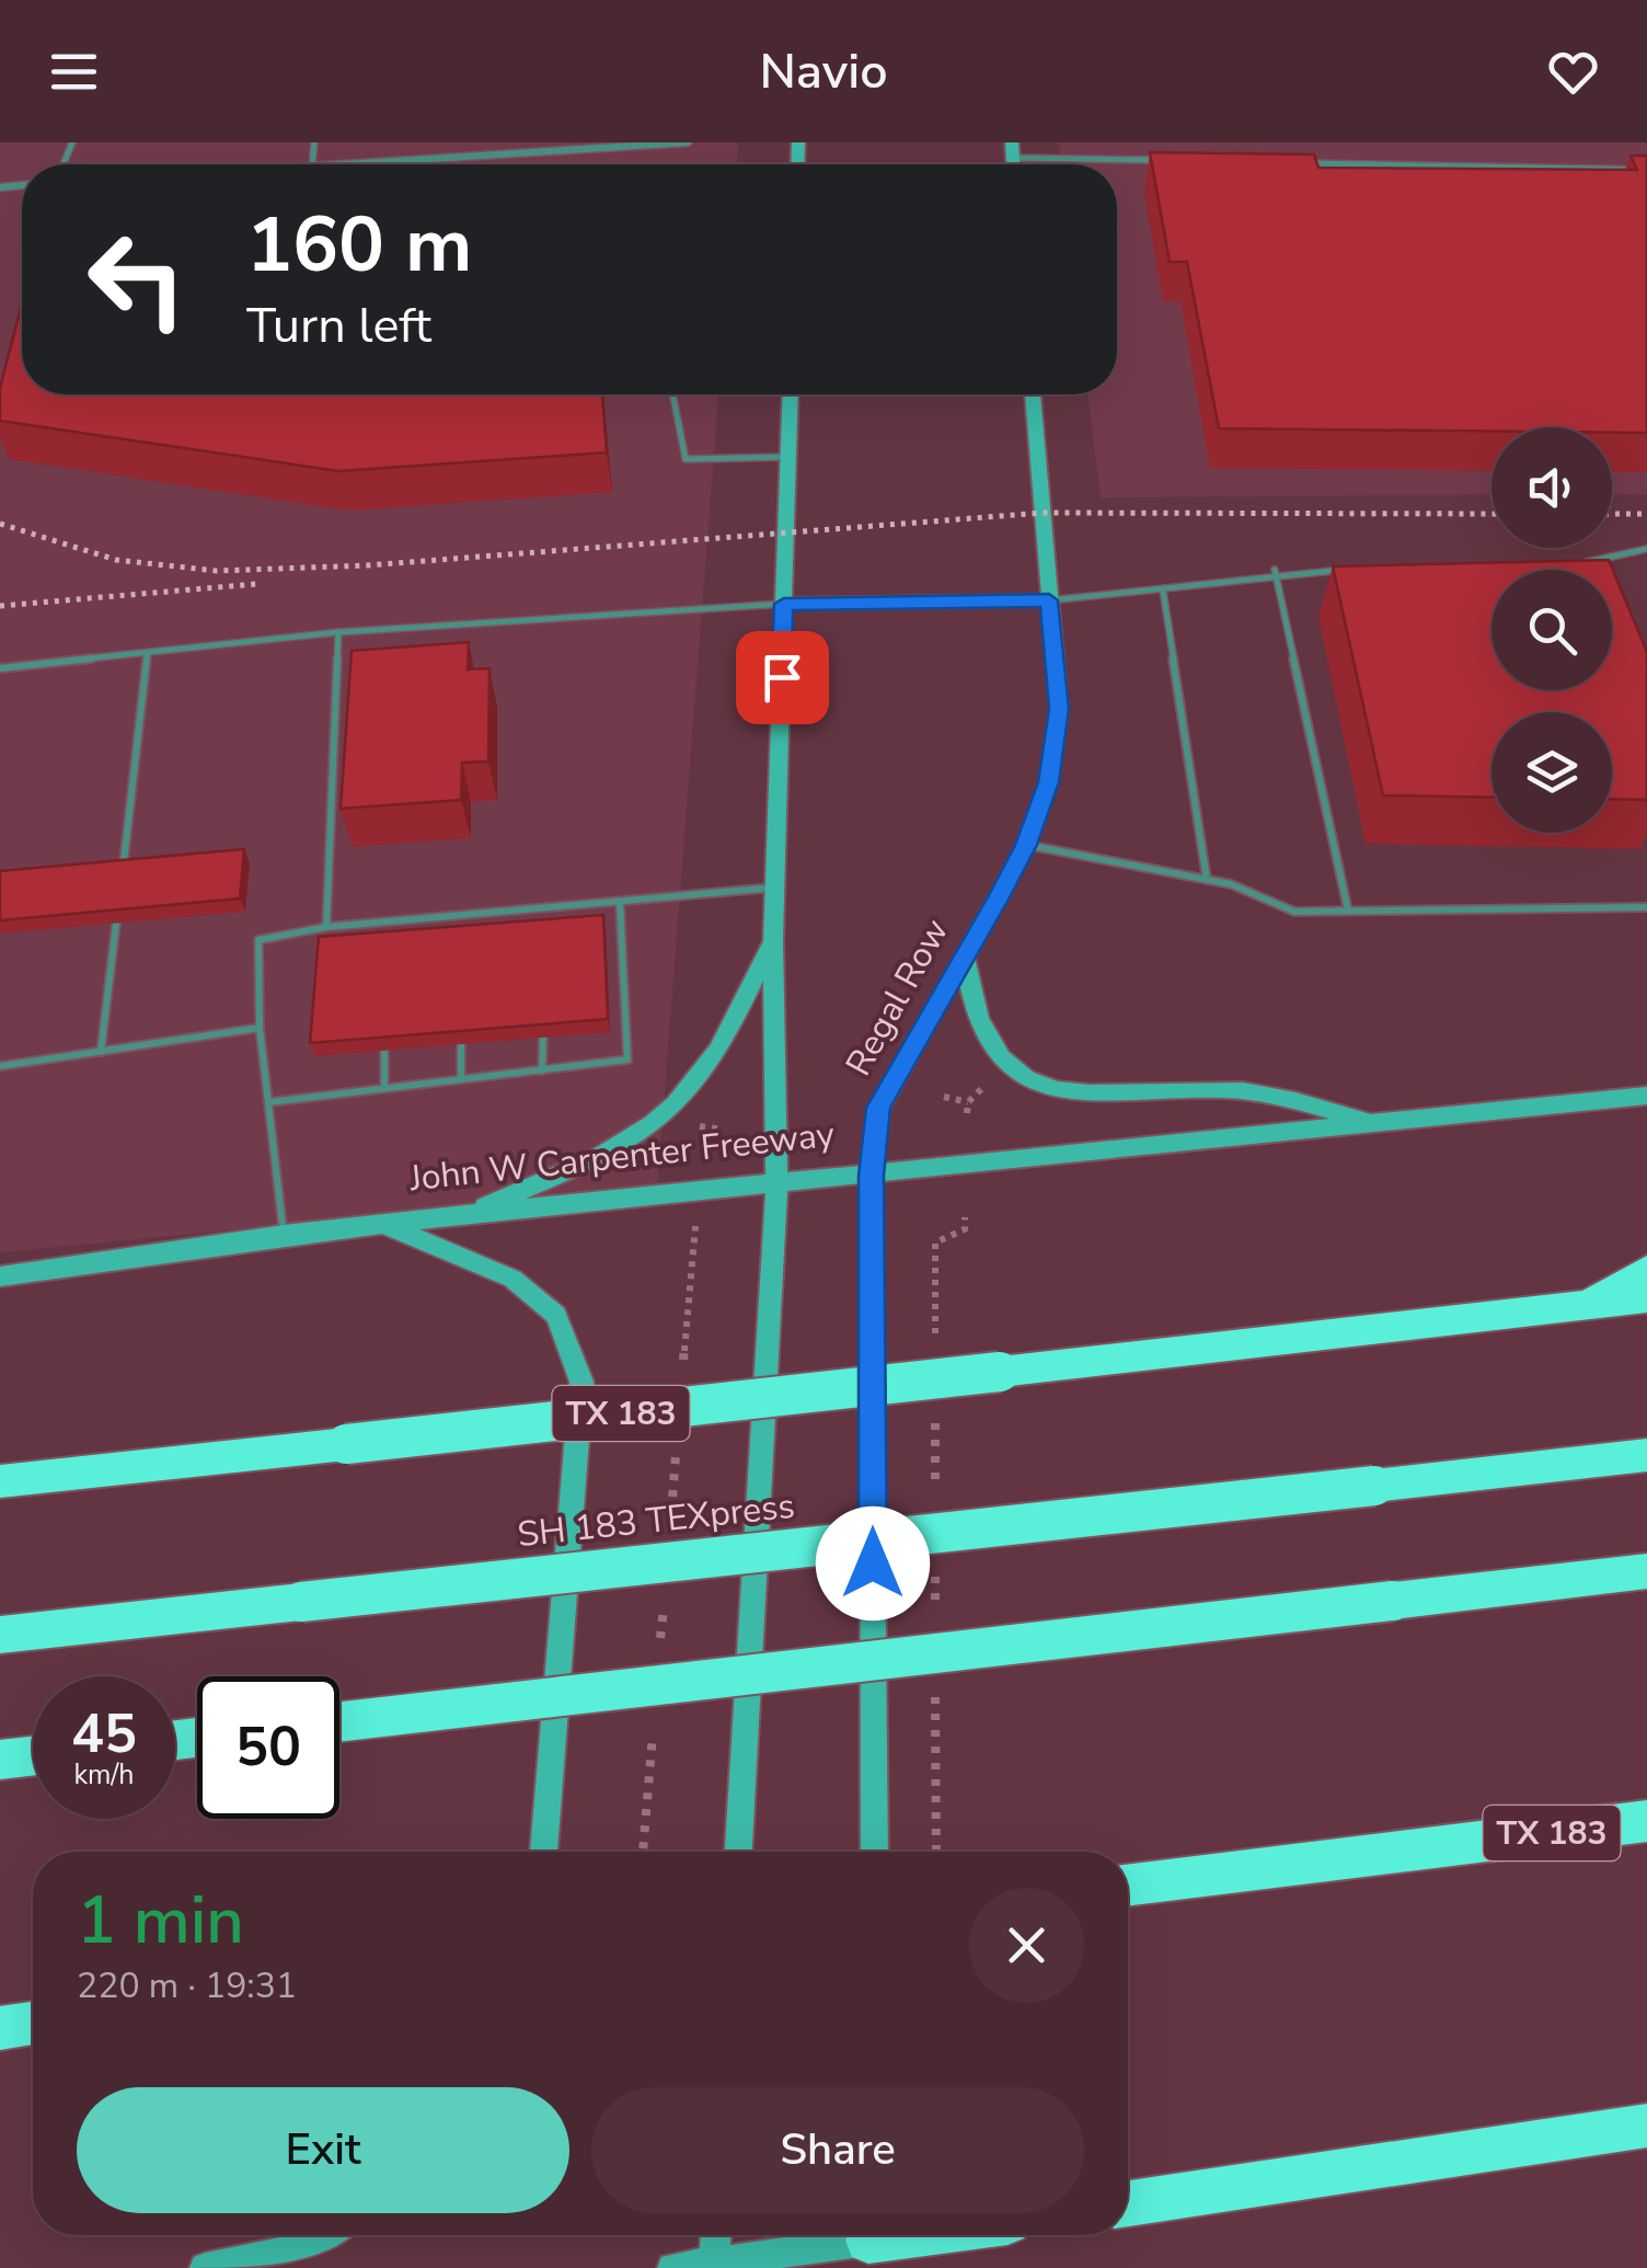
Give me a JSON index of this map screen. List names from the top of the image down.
{
  "streets": {
    "highway": ["TX 183", "SH 183 TEXpress"],
    "main road": ["Regal Row", "John W Carpenter Freeway"]
  },
  "crossings": [
    ["Regal Row", "John W Carpenter Freeway"]
  ],
  "page": {
    "header": "Navio",
    "turn": ["160 m", "Turn left"],
    "speed": "45 km/h",
    "limit": "50",
    "heading": ["1 min", "220 m · 19:31"],
    "buttons": ["Exit", "Share"]
  }
}
